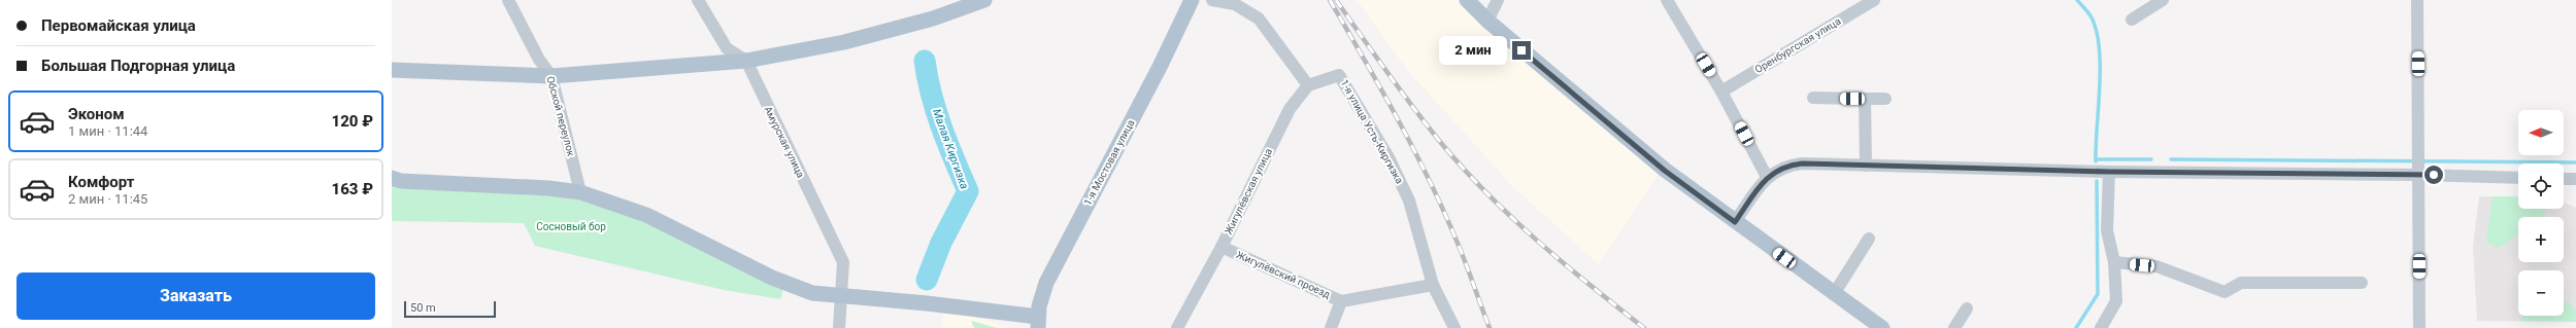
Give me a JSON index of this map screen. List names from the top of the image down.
{
  "streets": {
    "main road": ["1-я Мостовая улица"],
    "street": [
      "Оренбургская улица",
      "Обской переулок",
      "1-я улица Усть-Киргизка",
      "Амурская улица",
      "Жигулёвская улица",
      "Жигулёвский проезд"
    ]
  },
  "crossings": [
    ["1-я улица Усть-Киргизка", "Жигулёвская улица"],
    ["Жигулёвская улица", "Жигулёвский проезд"]
  ],
  "water": ["Малая Киргизка"],
  "parks": ["Сосновый бор"],
  "scale_bar": "50 m",
  "north": "left",
  "page": {
    "banner": ["Первомайская улица", "Большая Подгорная улица"],
    "bubble": "2 мин",
    "list": [
      {
        "name": "Эконом",
        "note": "1 мин · 11:44",
        "value": "120 ₽"
      },
      {
        "name": "Комфорт",
        "note": "2 мин · 11:45",
        "value": "163 ₽"
      }
    ],
    "map_buttons": ["+", "−"],
    "buttons": "Заказать",
    "scale": "50 m"
  }
}
